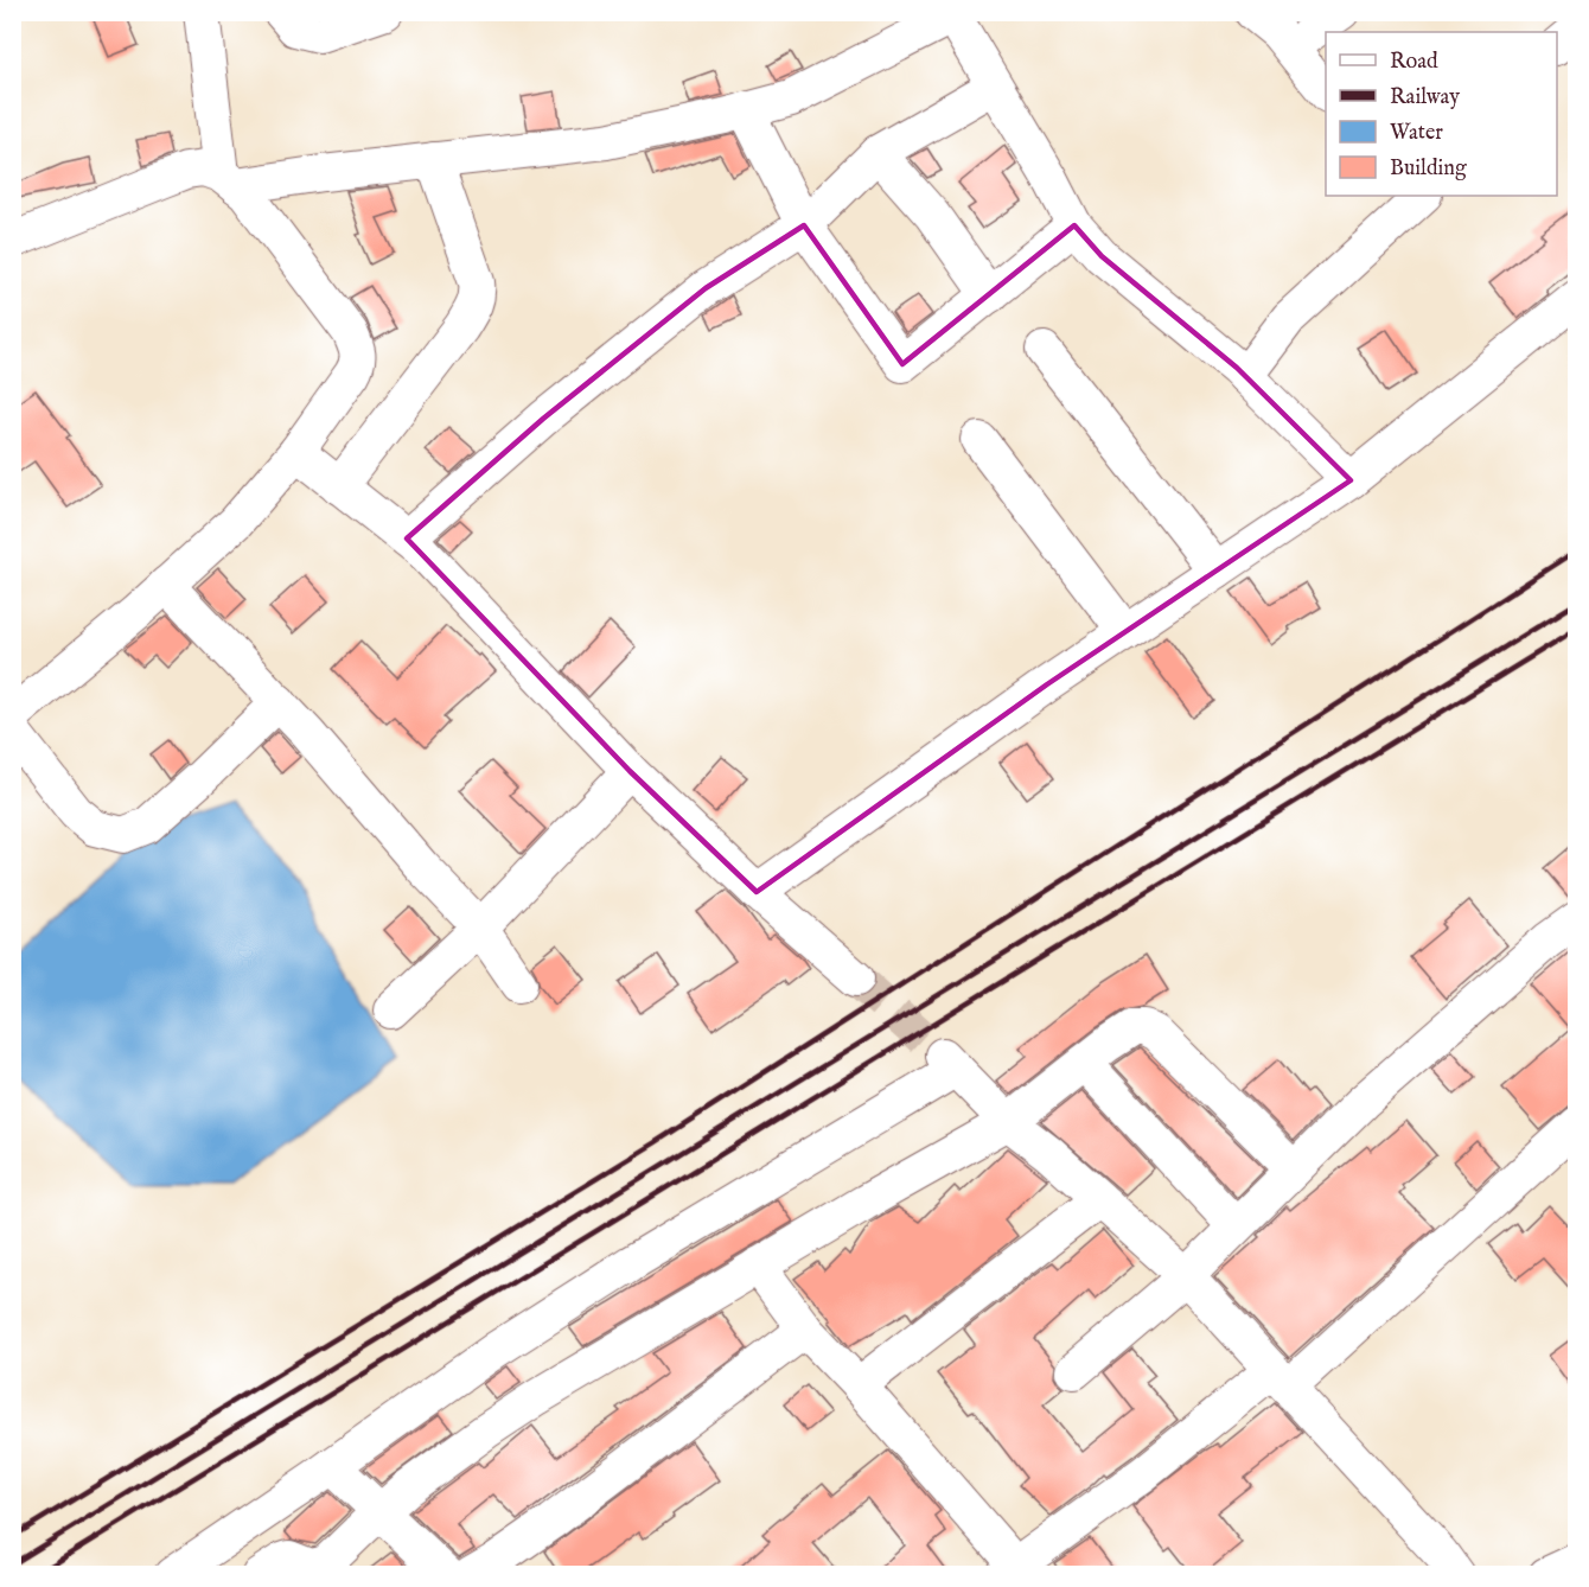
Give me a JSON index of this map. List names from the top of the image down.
{
  "legend": [
    "Road",
    "Railway",
    "Water",
    "Building"
  ]
}
